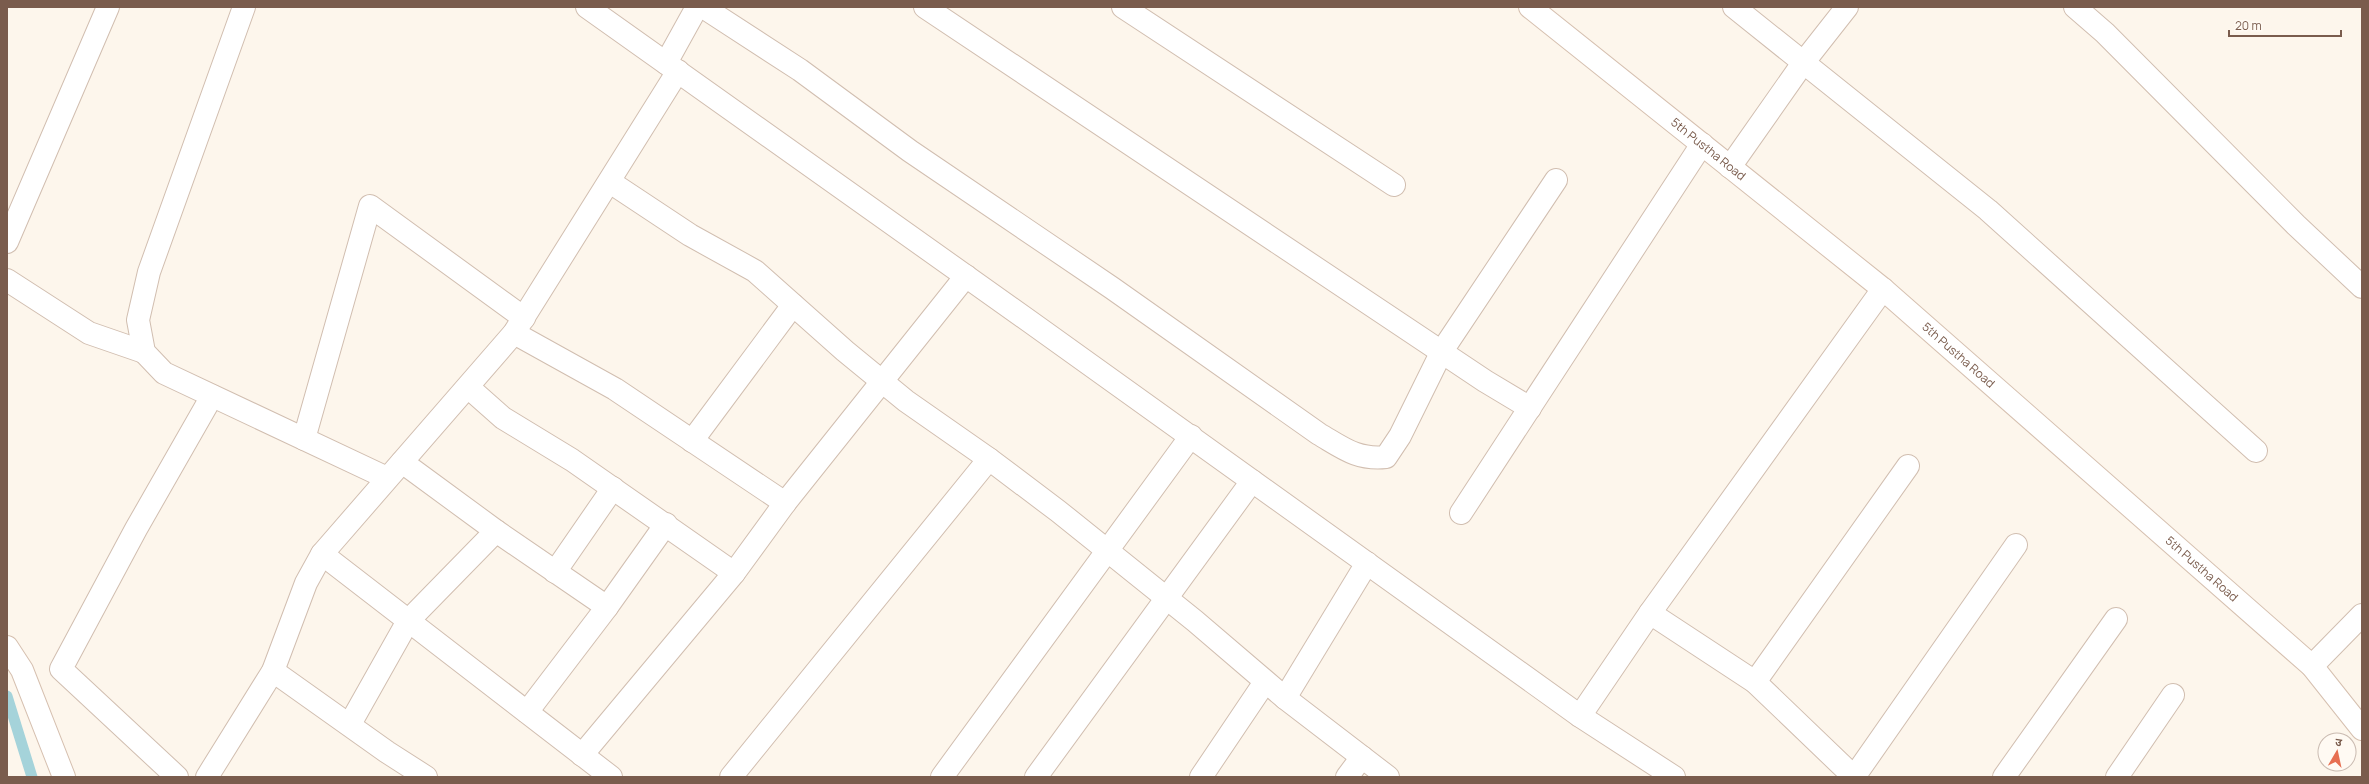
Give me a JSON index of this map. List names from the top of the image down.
{
  "streets": {
    "street": ["5th Pustha Road"]
  },
  "scale_bar": "20 m",
  "north": "top"
}
